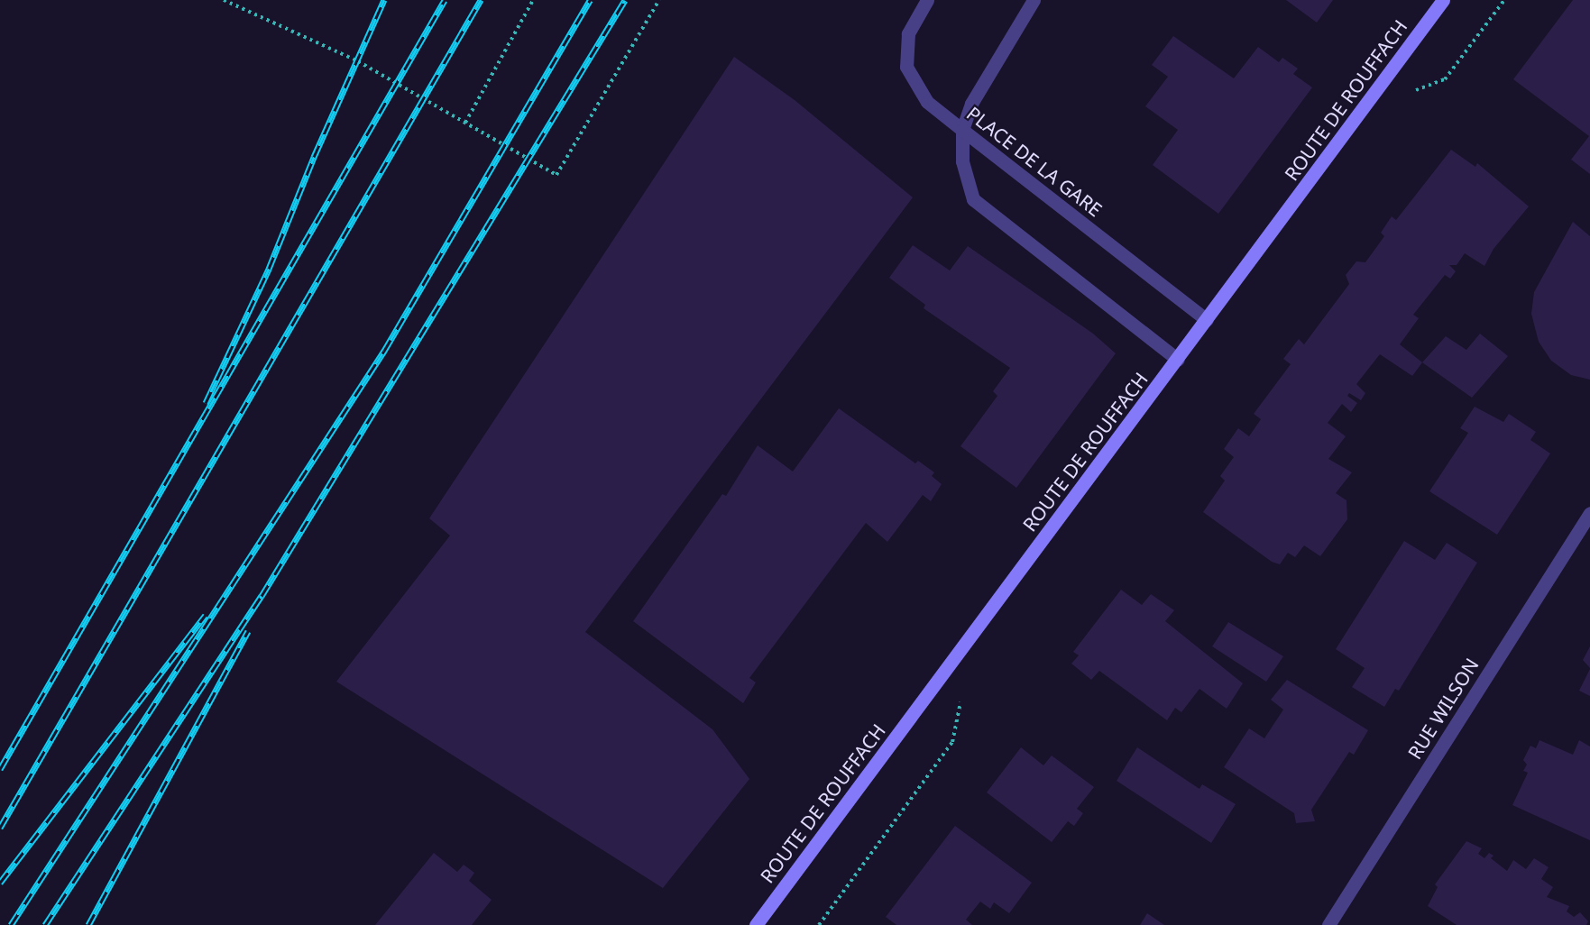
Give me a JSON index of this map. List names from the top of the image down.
{
  "streets": {
    "main road": ["ROUTE DE ROUFFACH"],
    "street": ["PLACE DE LA GARE", "RUE WILSON"]
  },
  "crossings": [
    ["ROUTE DE ROUFFACH", "PLACE DE LA GARE"]
  ]
}
